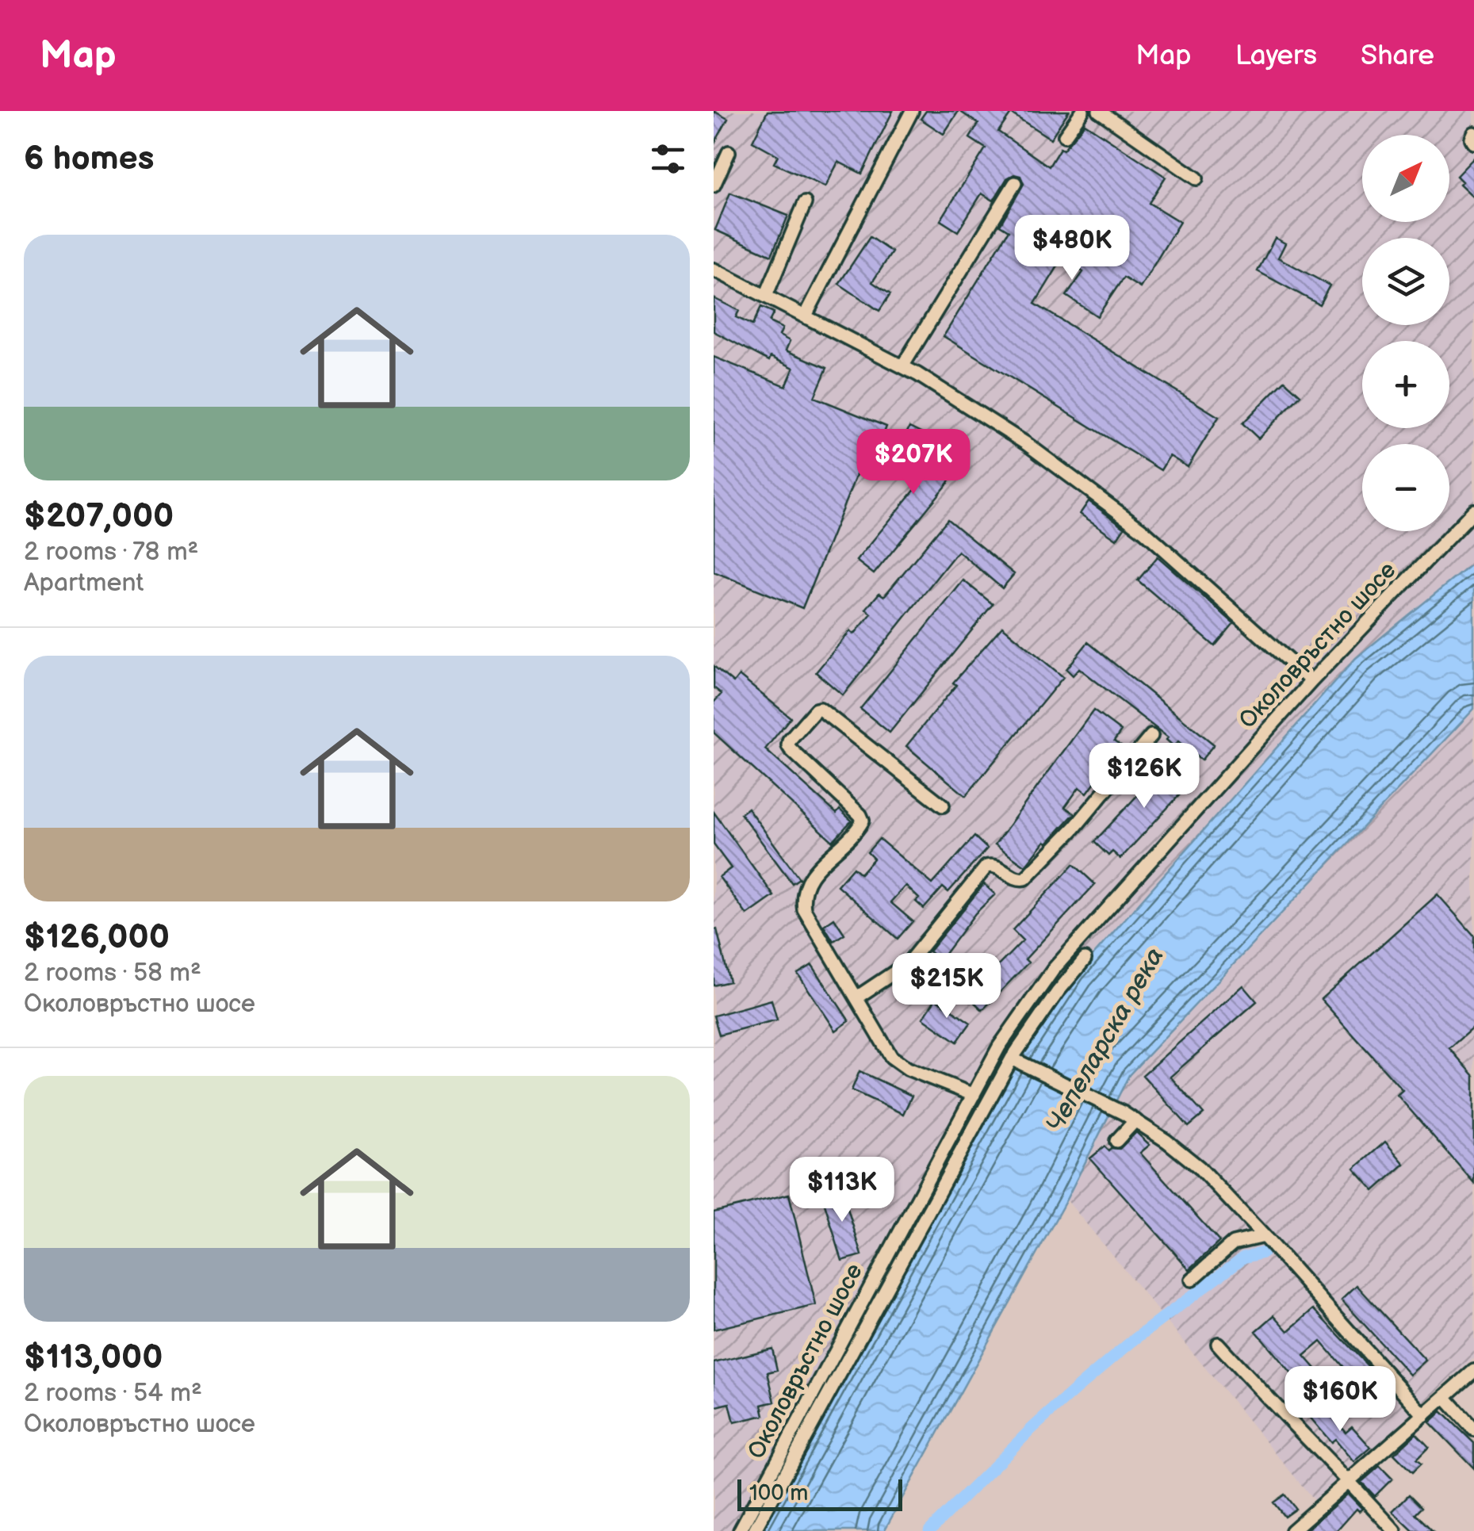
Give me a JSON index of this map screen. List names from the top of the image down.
{
  "streets": {
    "street": ["Околовръстно шосе"]
  },
  "water": ["Чепеларска река"],
  "scale_bar": "100 m",
  "north": "top right",
  "page": {
    "header": "Map",
    "nav": ["Map", "Layers", "Share"],
    "heading": "6 homes",
    "map_buttons": ["+", "−"],
    "list": [
      {
        "name": "$207,000",
        "note": "2 rooms · 78 m² · Apartment"
      },
      {
        "name": "$126,000",
        "note": "2 rooms · 58 m² · Околовръстно шосе"
      },
      {
        "name": "$113,000",
        "note": "2 rooms · 54 m² · Околовръстно шосе"
      }
    ],
    "price": [
      "$480K",
      "$207K",
      "$126K",
      "$215K",
      "$113K",
      "$160K"
    ],
    "scale": "100 m"
  }
}
